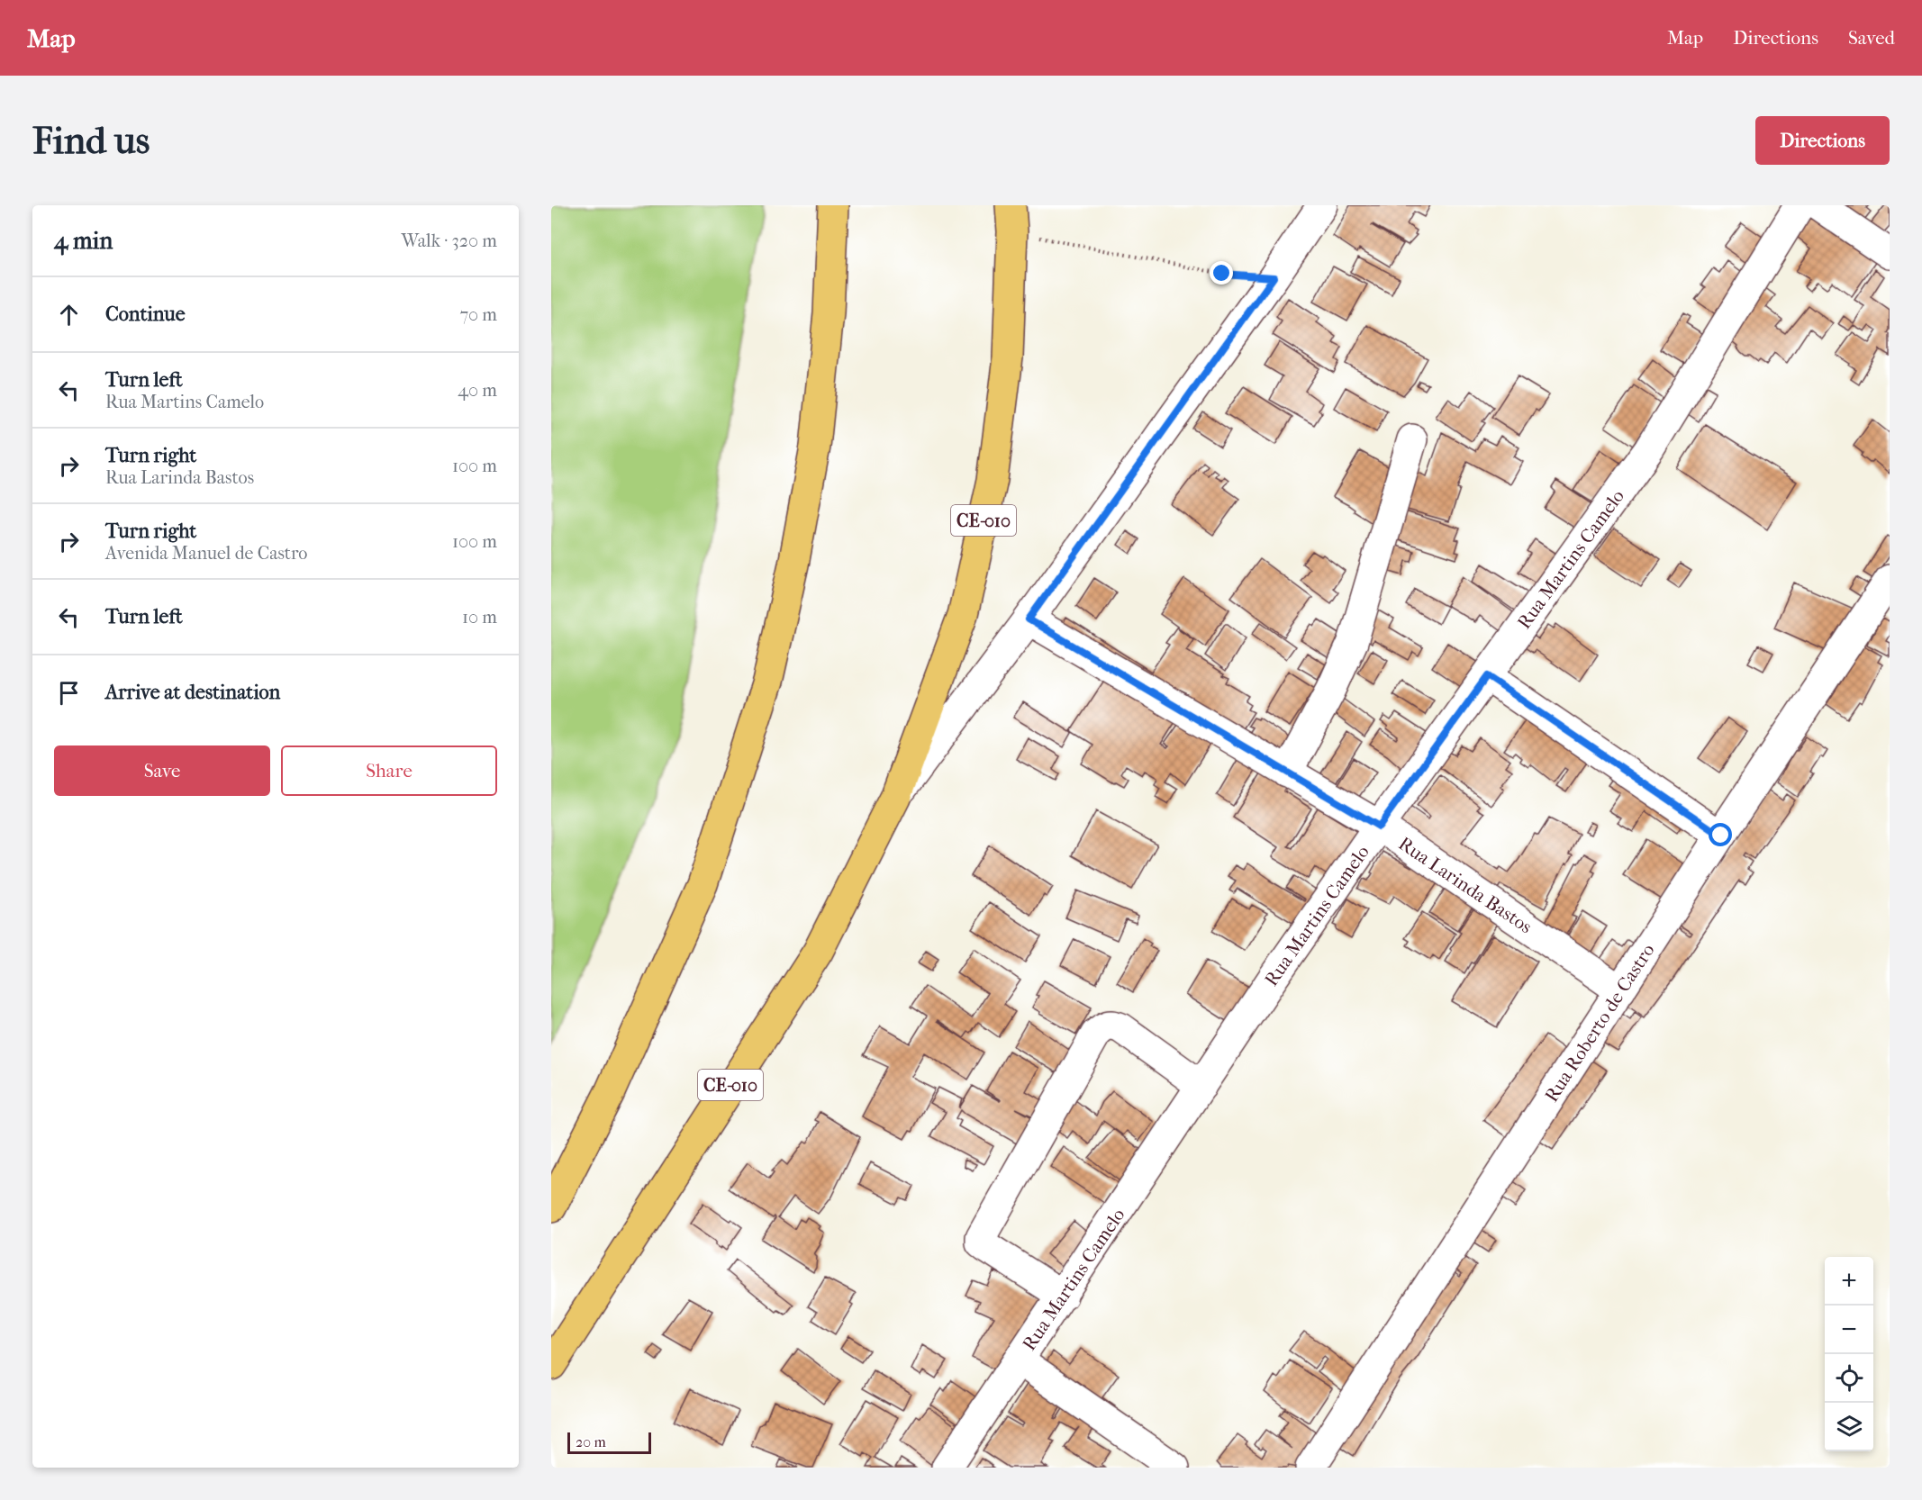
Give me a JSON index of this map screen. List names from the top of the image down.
{
  "streets": {
    "highway": ["CE-010"],
    "street": ["Rua Martins Camelo", "Rua Larinda Bastos", "Rua Roberto de Castro"]
  },
  "crossings": [
    ["Rua Martins Camelo", "Rua Larinda Bastos"],
    ["Rua Larinda Bastos", "Rua Roberto de Castro"]
  ],
  "scale_bar": "20 m",
  "page": {
    "header": "Map",
    "nav": ["Map", "Directions", "Saved"],
    "buttons": [
      "Directions",
      ["Save", "Share"]
    ],
    "title": "Find us",
    "heading": ["4 min", "Walk · 320 m"],
    "list": [
      ["Continue", "70 m"],
      ["Turn left", "Rua Martins Camelo", "40 m"],
      ["Turn right", "Rua Larinda Bastos", "100 m"],
      ["Turn right", "Avenida Manuel de Castro", "100 m"],
      ["Turn left", "10 m"],
      "Arrive at destination"
    ],
    "map_buttons": ["+", "−"],
    "scale": "20 m"
  }
}
